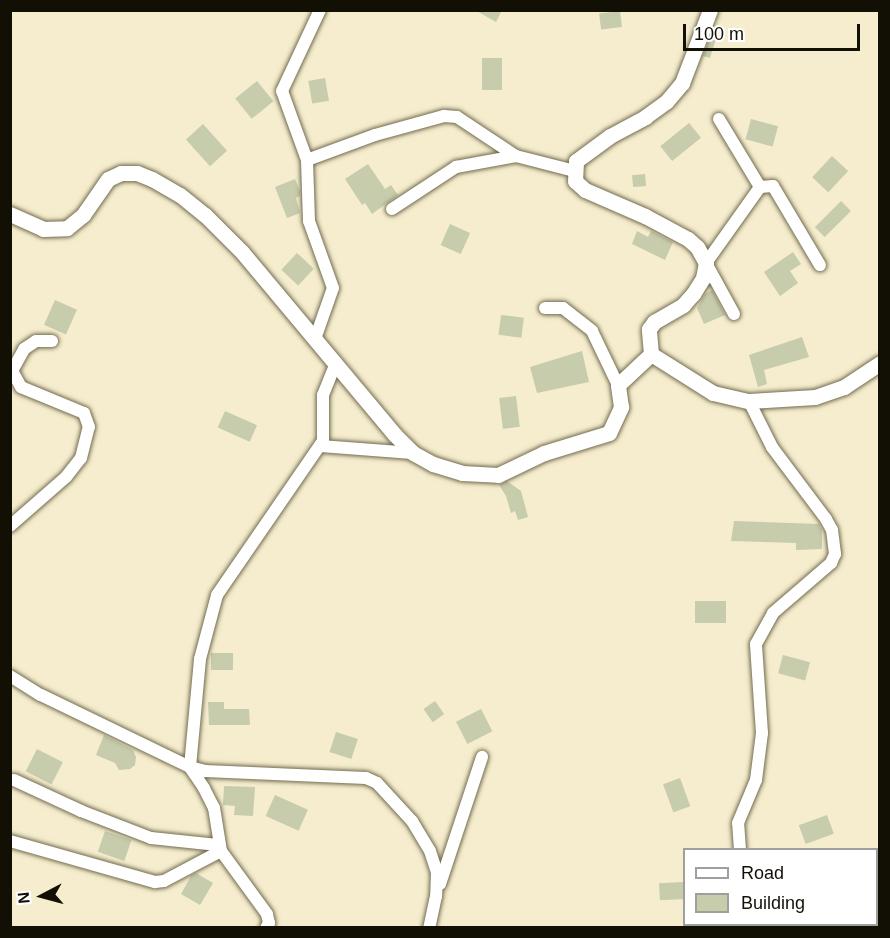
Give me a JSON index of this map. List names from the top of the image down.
{
  "legend": ["Road", "Building"],
  "scale_bar": "100 m",
  "north": "left"
}
